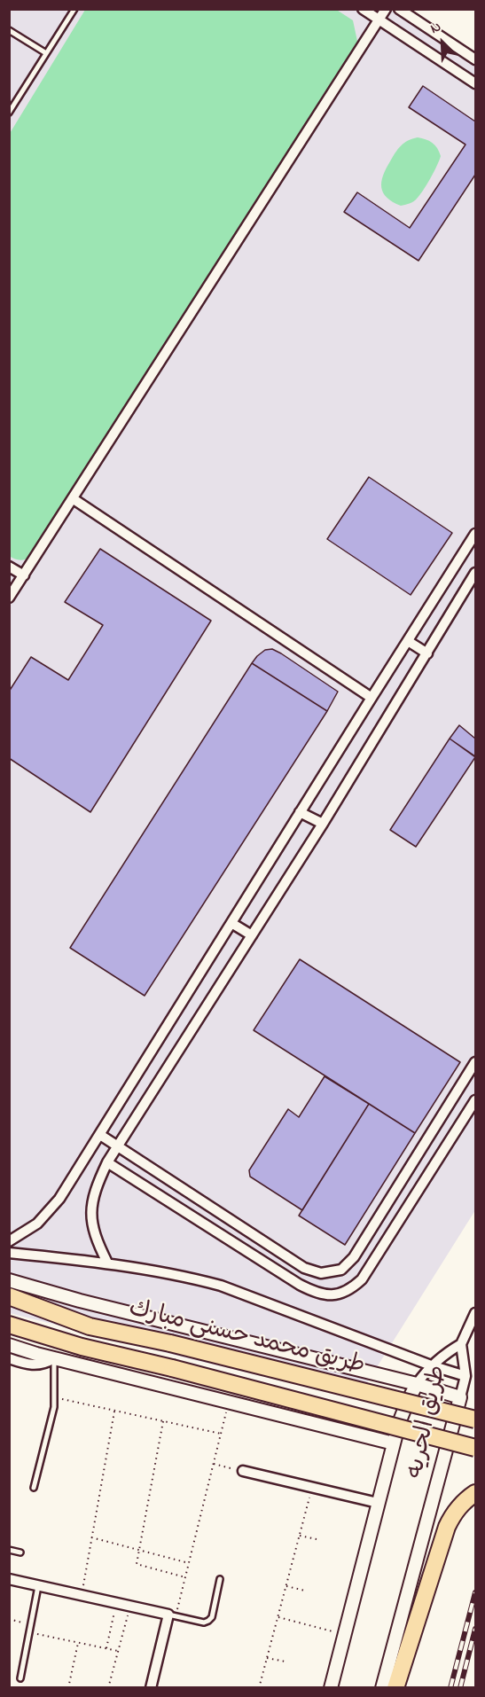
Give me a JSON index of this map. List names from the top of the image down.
{
  "streets": {
    "highway": ["طريق محمد حسنى مبارك"],
    "street": ["طريق الحريه"]
  },
  "north": "top left"
}
